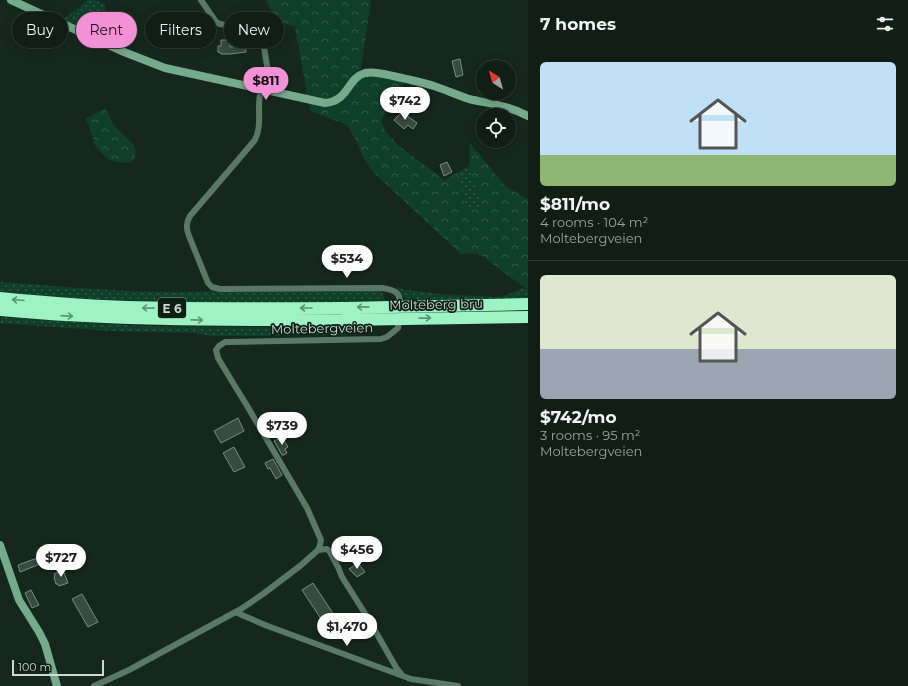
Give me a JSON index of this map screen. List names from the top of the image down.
{
  "streets": {
    "highway": ["Molteberg bru", "E 6"],
    "street": ["Moltebergveien"]
  },
  "scale_bar": "100 m",
  "north": "top left",
  "page": {
    "heading": "7 homes",
    "chip": [
      "Buy",
      "Rent",
      "Filters",
      "New"
    ],
    "list": [
      {
        "name": "$811/mo",
        "note": "4 rooms · 104 m² · Moltebergveien"
      },
      {
        "name": "$742/mo",
        "note": "3 rooms · 95 m² · Moltebergveien"
      }
    ],
    "price": [
      "$811",
      "$742",
      "$534",
      "$739",
      "$456",
      "$727",
      "$1,470"
    ],
    "scale": "100 m"
  }
}
